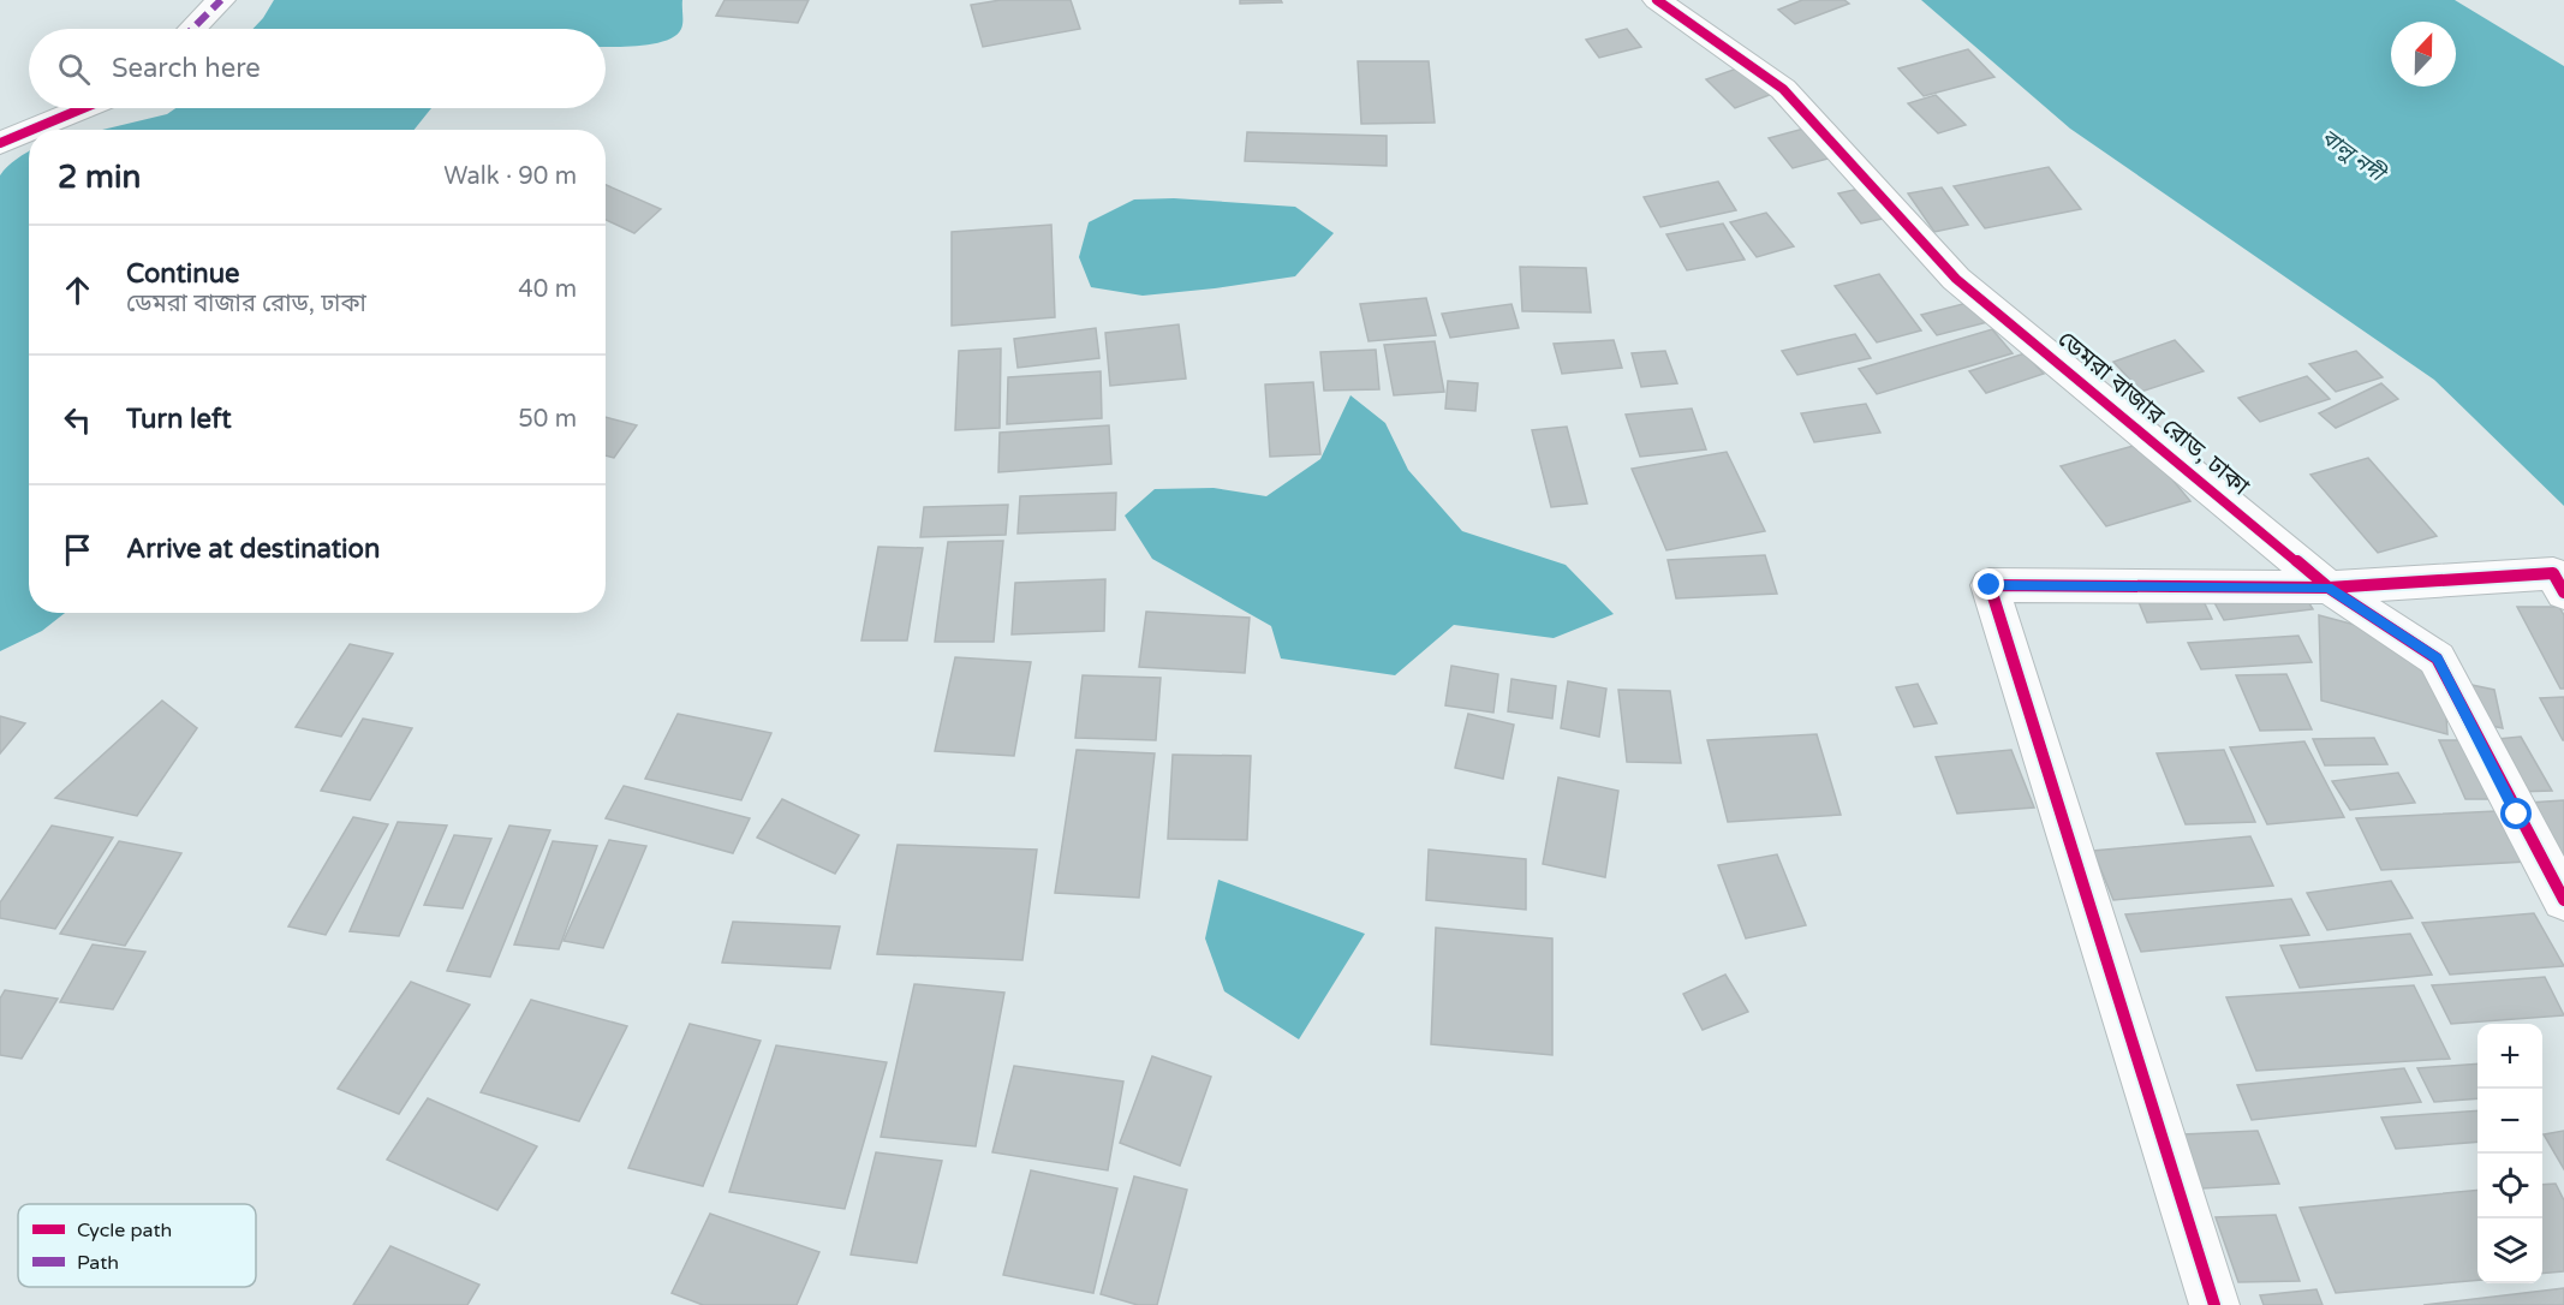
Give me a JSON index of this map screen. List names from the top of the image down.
{
  "streets": {
    "street": ["ডেমরা বাজার রোড, ঢাকা"]
  },
  "water": ["বালু নদী"],
  "legend": ["Cycle path", "Path"],
  "north": "top",
  "page": {
    "search": "Search here",
    "heading": ["2 min", "Walk · 90 m"],
    "list": [
      ["Continue", "ডেমরা বাজার রোড, ঢাকা", "40 m"],
      ["Turn left", "50 m"],
      "Arrive at destination"
    ],
    "map_buttons": ["+", "−"]
  }
}
